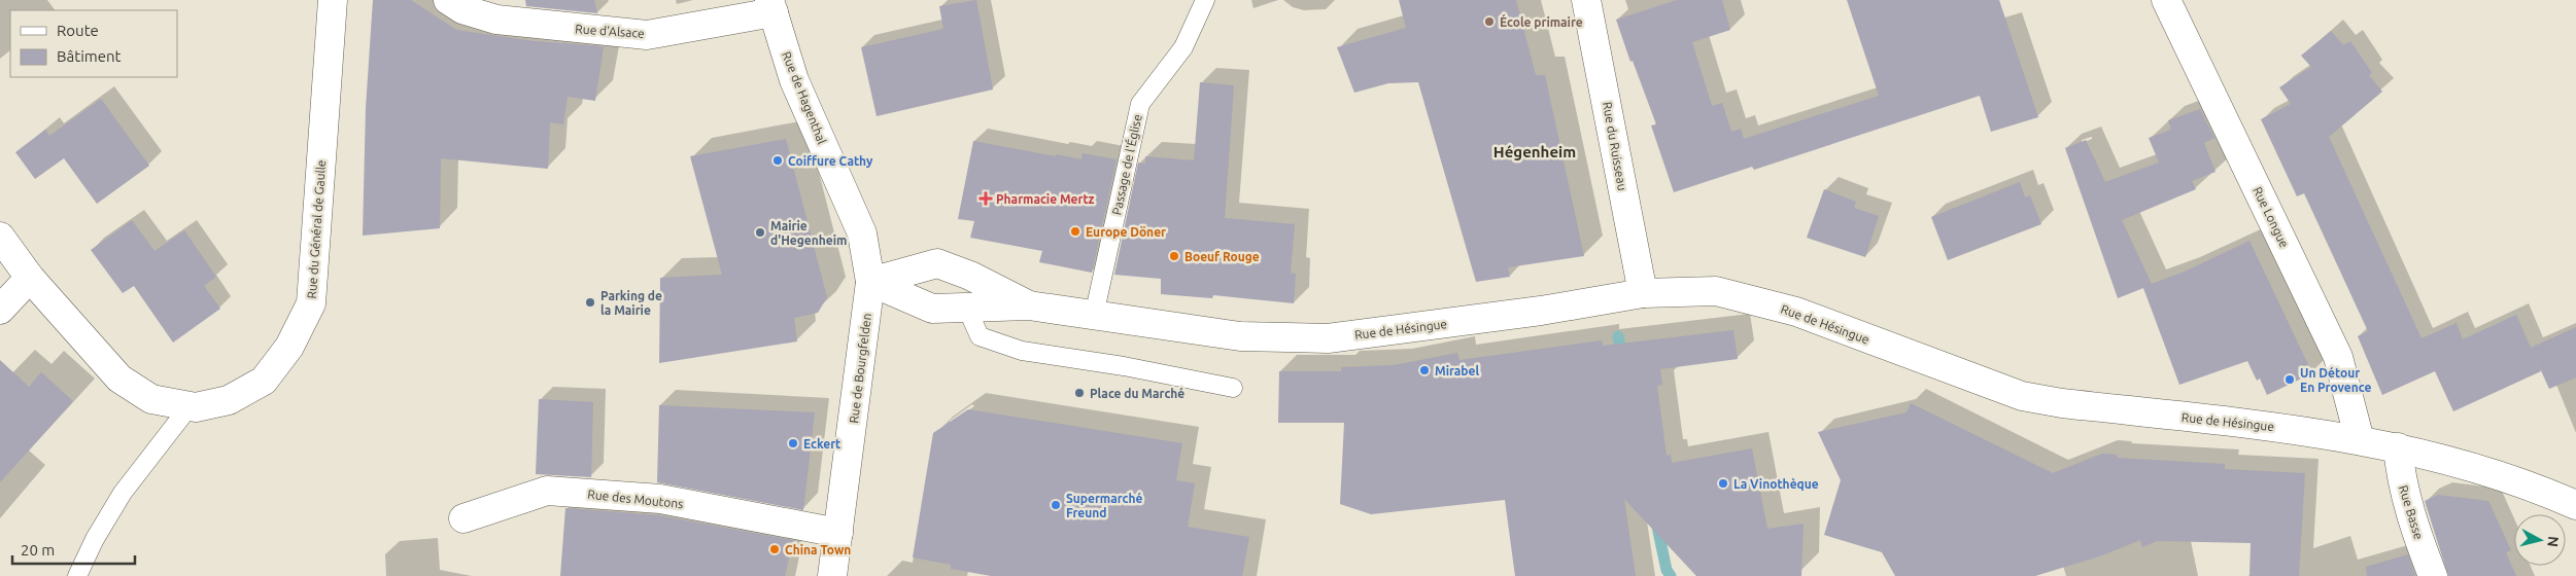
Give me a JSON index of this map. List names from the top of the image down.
{
  "streets": {
    "main road": [
      "Rue d'Alsace",
      "Rue de Hagenthal",
      "Rue du Ruisseau",
      "Rue Longue",
      "Rue du Général de Gaulle",
      "Rue de Hésingue",
      "Rue de Bourgfelden",
      "Rue des Moutons",
      "Rue Basse"
    ],
    "lane": ["Passage de l'Église"]
  },
  "crossings": [
    ["Rue d'Alsace", "Rue de Hagenthal"],
    ["Rue de Hagenthal", "Rue de Hésingue"],
    ["Rue de Hagenthal", "Rue de Bourgfelden"],
    ["Rue du Ruisseau", "Rue de Hésingue"],
    ["Passage de l'Église", "Rue de Hésingue"],
    ["Rue Longue", "Rue de Hésingue"],
    ["Rue de Hésingue", "Rue de Bourgfelden"],
    ["Rue de Hésingue", "Rue Basse"],
    ["Rue de Bourgfelden", "Rue des Moutons"]
  ],
  "districts": ["Hégenheim"],
  "places": {
    "other": [
      "École primaire",
      "Coiffure Cathy",
      "Europe Döner",
      "Mairie d'Hegenheim",
      "Boeuf Rouge",
      "Parking de la Mairie",
      "Mirabel",
      "Un Détour En Provence",
      "Place du Marché",
      "Eckert",
      "La Vinothèque",
      "Supermarché Freund",
      "China Town"
    ],
    "health": ["Pharmacie Mertz"]
  },
  "legend": ["Route", "Bâtiment"],
  "scale_bar": "20 m",
  "north": "right"
}
